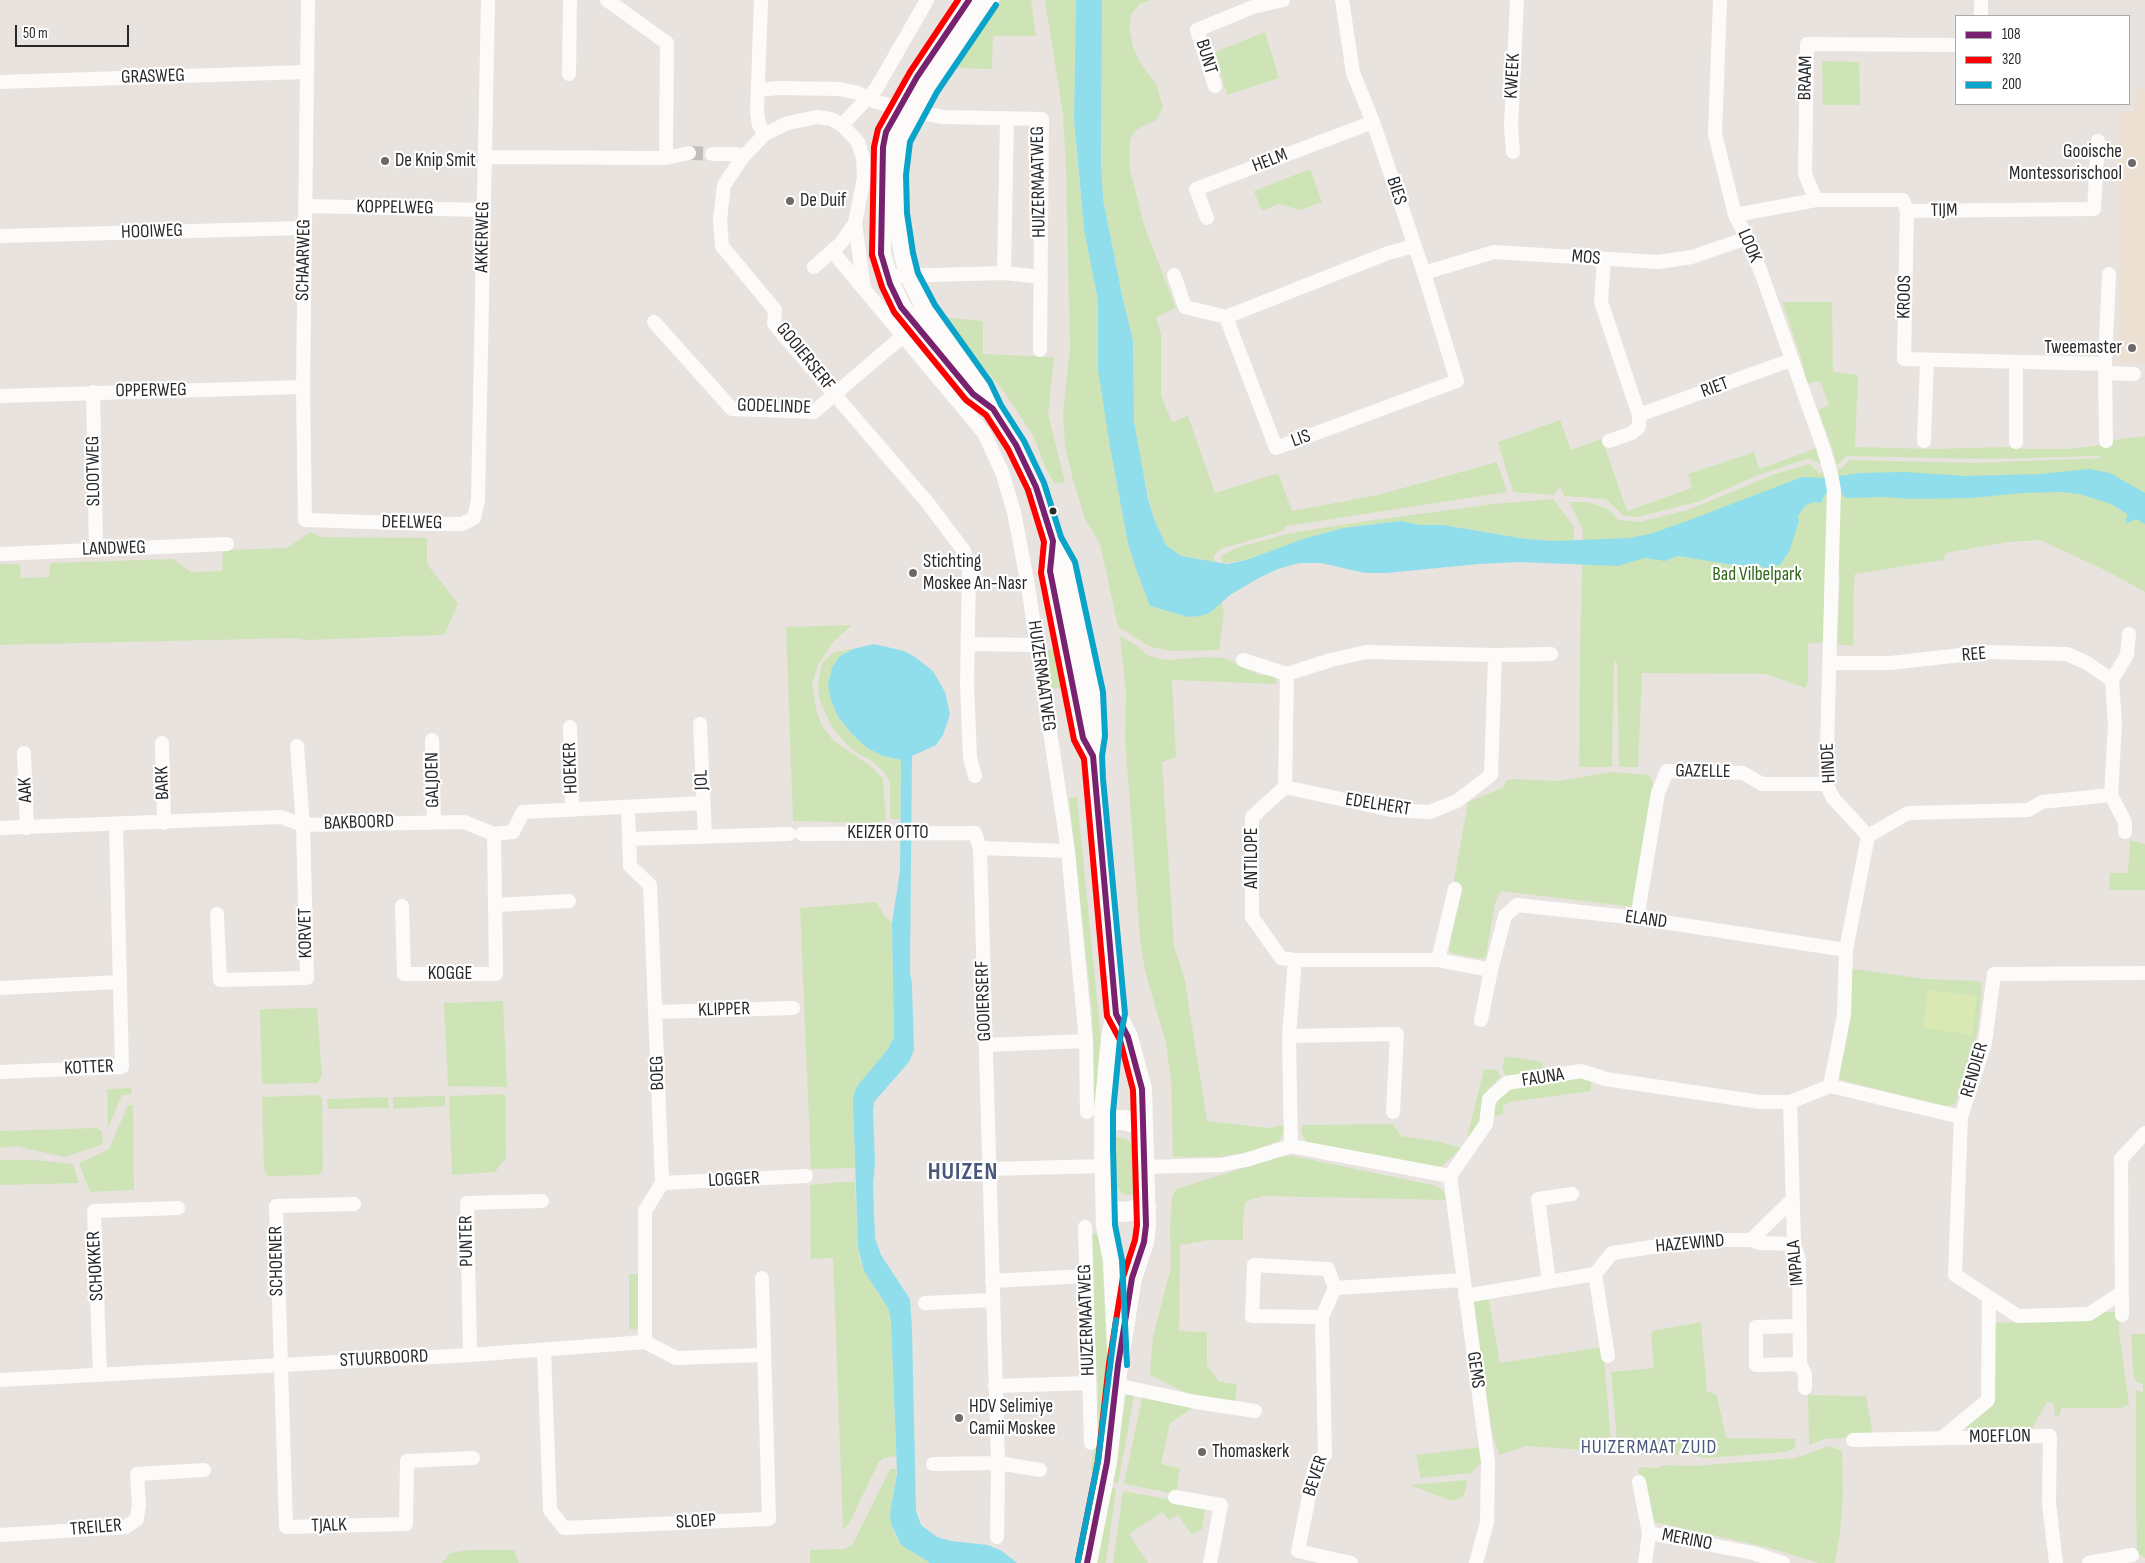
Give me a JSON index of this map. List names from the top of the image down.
{
  "streets": {
    "main road": ["HUIZERMAATWEG"],
    "street": [
      "BUNT",
      "KWEEK",
      "GRASWEG",
      "BRAAM",
      "HELM",
      "BIES",
      "KOPPELWEG",
      "TIJM",
      "HOOIWEG",
      "AKKERWEG",
      "LOOK",
      "MOS",
      "SCHAARWEG",
      "KROOS",
      "GOOIERSERF",
      "RIET",
      "OPPERWEG",
      "GODELINDE",
      "LIS",
      "SLOOTWEG",
      "DEELWEG",
      "LANDWEG",
      "REE",
      "HINDE",
      "HOEKER",
      "GAZELLE",
      "GALJOEN",
      "JOL",
      "BARK",
      "AAK",
      "EDELHERT",
      "BAKBOORD",
      "KEIZER OTTO",
      "ANTILOPE",
      "ELAND",
      "KORVET",
      "KOGGE",
      "KLIPPER",
      "KOTTER",
      "RENDIER",
      "BOEG",
      "FAUNA",
      "LOGGER",
      "PUNTER",
      "HAZEWIND",
      "SCHOENER",
      "IMPALA",
      "SCHOKKER",
      "STUURBOORD",
      "GEMS",
      "MOEFLON",
      "BEVER",
      "SLOEP",
      "TJALK",
      "TREILER",
      "MERINO"
    ]
  },
  "crossings": [
    ["GRASWEG", "SCHAARWEG"],
    ["BRAAM", "TIJM"],
    ["HELM", "BIES"],
    ["HUIZERMAATWEG", "GODELINDE"],
    ["BIES", "MOS"],
    ["BIES", "LIS"],
    ["KOPPELWEG", "AKKERWEG"],
    ["KOPPELWEG", "SCHAARWEG"],
    ["TIJM", "LOOK"],
    ["TIJM", "KROOS"],
    ["HOOIWEG", "SCHAARWEG"],
    ["AKKERWEG", "DEELWEG"],
    ["LOOK", "MOS"],
    ["LOOK", "RIET"],
    ["LOOK", "HINDE"],
    ["SCHAARWEG", "OPPERWEG"],
    ["SCHAARWEG", "DEELWEG"],
    ["GOOIERSERF", "GODELINDE"],
    ["GOOIERSERF", "KEIZER OTTO"],
    ["OPPERWEG", "SLOOTWEG"],
    ["SLOOTWEG", "LANDWEG"],
    ["REE", "HINDE"],
    ["HINDE", "GAZELLE"],
    ["GAZELLE", "ELAND"],
    ["GALJOEN", "BAKBOORD"],
    ["JOL", "KEIZER OTTO"],
    ["BARK", "BAKBOORD"],
    ["AAK", "BAKBOORD"],
    ["EDELHERT", "ANTILOPE"],
    ["BAKBOORD", "KORVET"],
    ["BAKBOORD", "KOGGE"],
    ["BAKBOORD", "KOTTER"],
    ["KLIPPER", "BOEG"],
    ["BOEG", "LOGGER"],
    ["FAUNA", "IMPALA"],
    ["FAUNA", "GEMS"],
    ["PUNTER", "STUURBOORD"],
    ["HAZEWIND", "IMPALA"],
    ["SCHOENER", "STUURBOORD"],
    ["SCHOENER", "TJALK"],
    ["SCHOKKER", "STUURBOORD"],
    ["STUURBOORD", "SLOEP"],
    ["STUURBOORD", "TJALK"]
  ],
  "districts": ["HUIZEN", "HUIZERMAAT ZUID"],
  "parks": ["Bad Vilbelpark"],
  "places": [
    "De Knip Smit",
    "Gooische Montessorischool",
    "De Duif",
    "Tweemaster",
    "Stichting Moskee An-Nasr",
    "HDV Selimiye Camii Moskee",
    "Thomaskerk"
  ],
  "lines": ["transit line 108", "transit line 320", "transit line 200"],
  "legend": ["108", "320", "200"],
  "scale_bar": "50 m"
}
